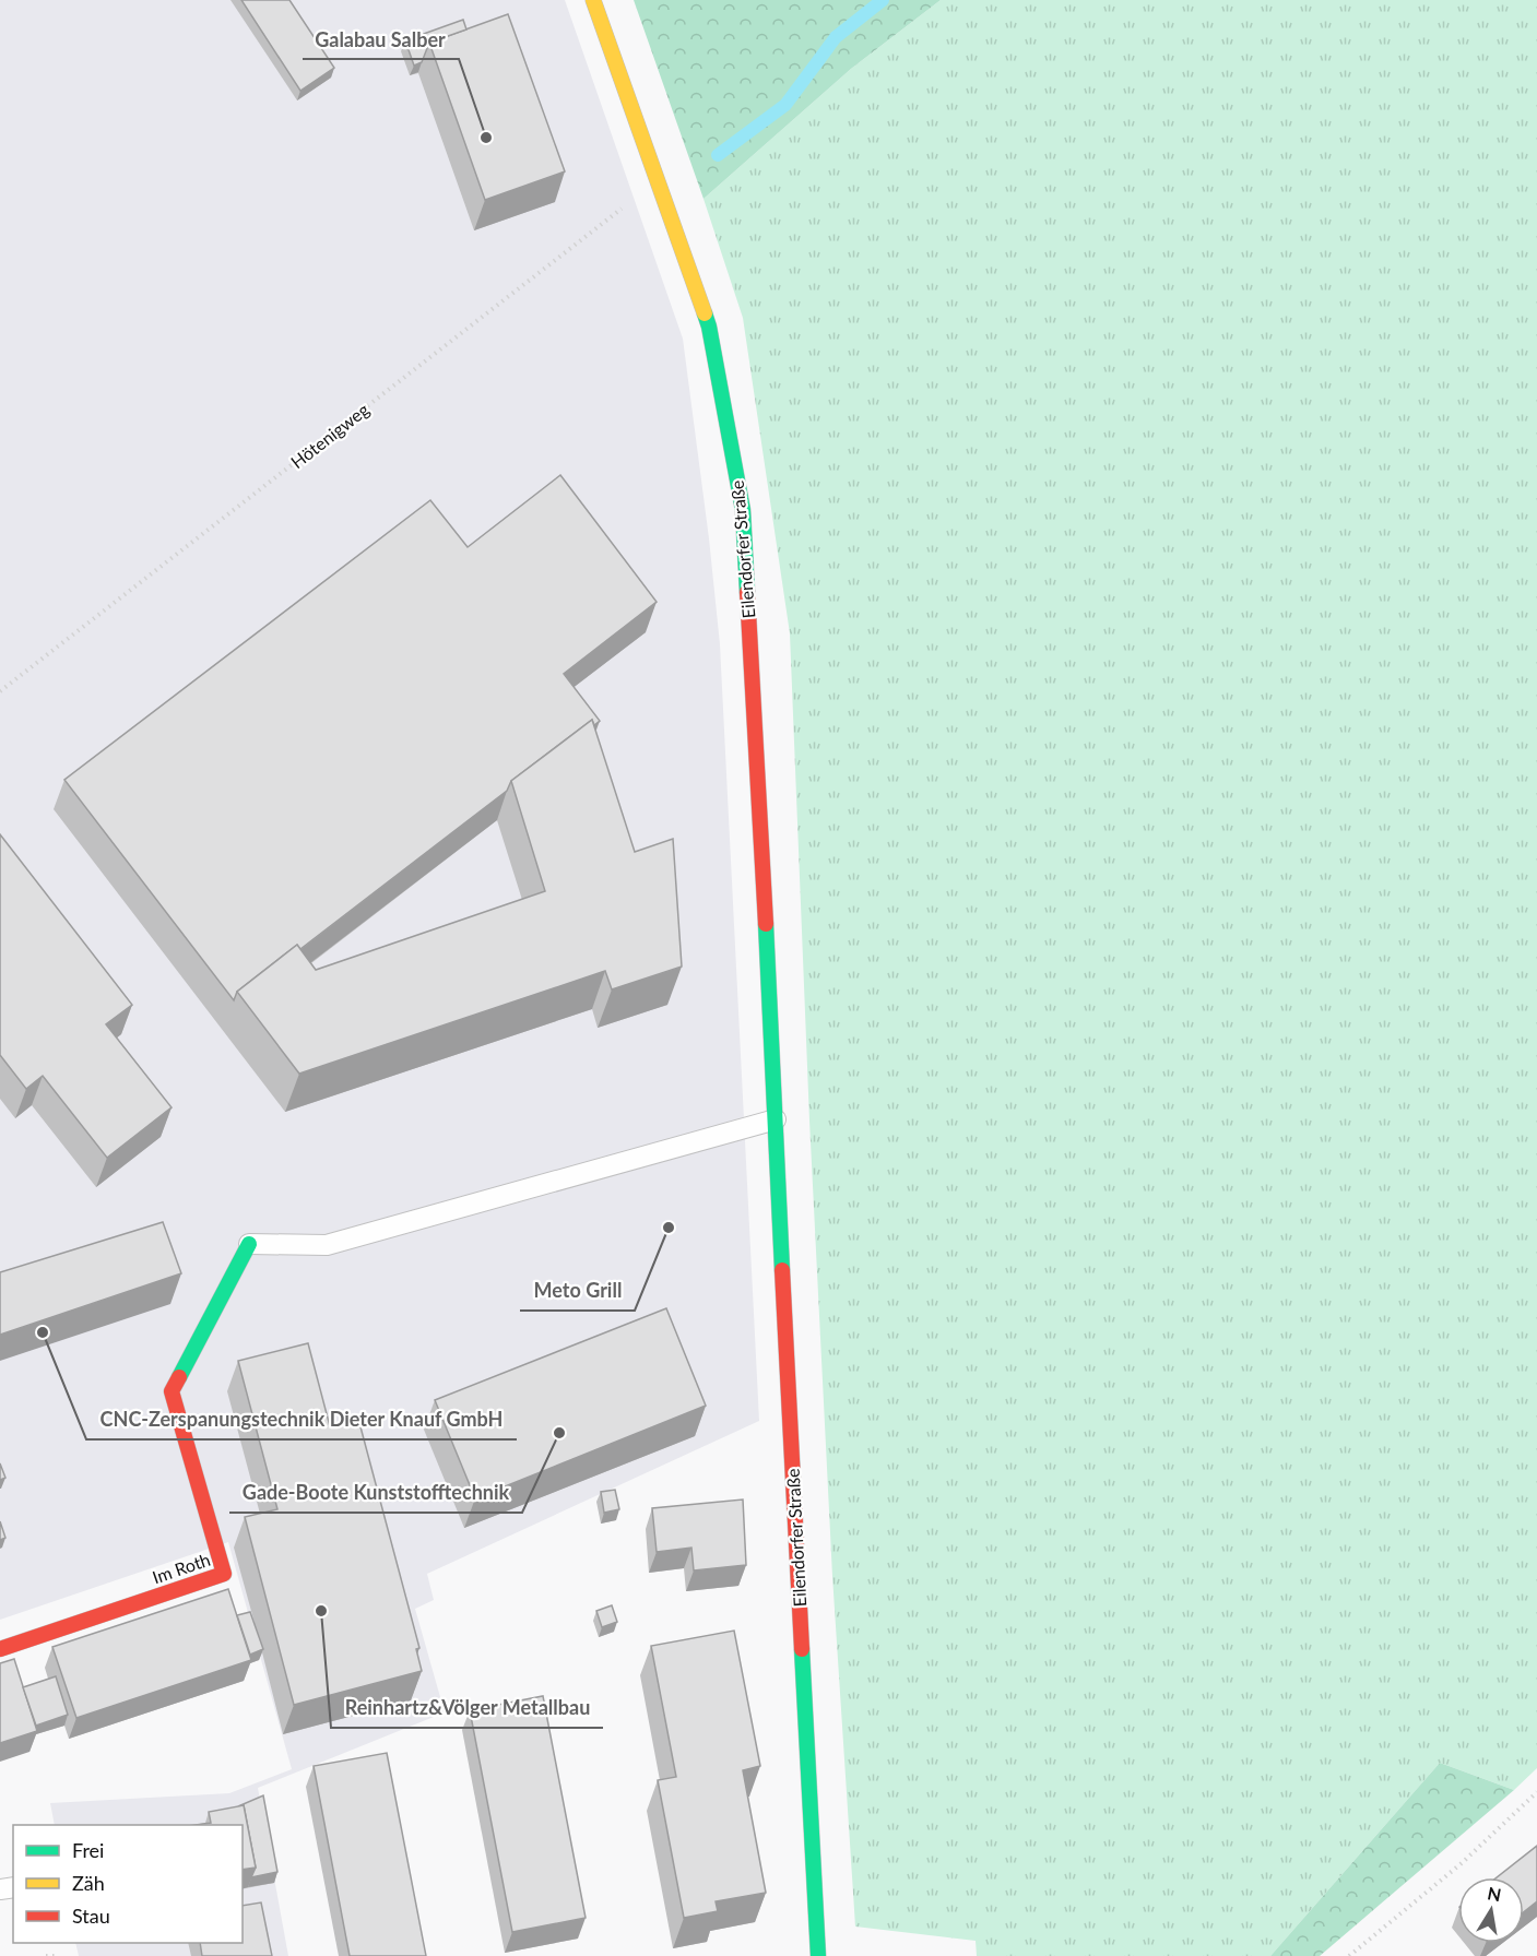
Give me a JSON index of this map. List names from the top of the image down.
{
  "streets": {
    "street": ["Eilendorfer Straße", "Im Roth"],
    "path": ["Hötenigweg"]
  },
  "crossings": [
    ["Hötenigweg", "Eilendorfer Straße"]
  ],
  "places": [
    "Galabau Salber",
    "Meto Grill",
    "CNC-Zerspanungstechnik Dieter Knauf GmbH",
    "Gade-Boote Kunststofftechnik",
    "Reinhartz&Völger Metallbau"
  ],
  "legend": ["Frei", "Zäh", "Stau"],
  "north": "top"
}
